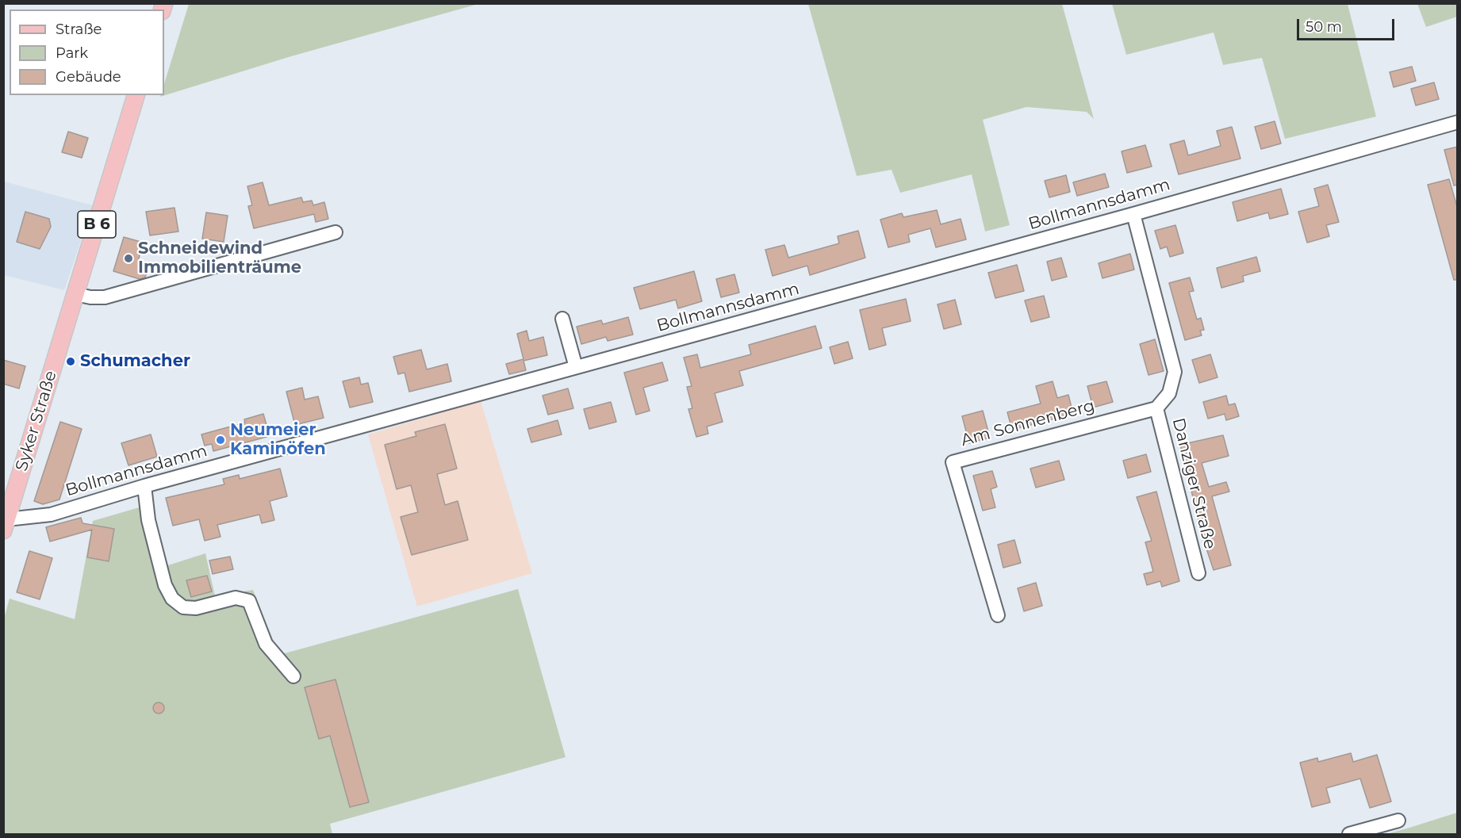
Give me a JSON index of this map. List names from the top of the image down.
{
  "streets": {
    "main road": ["B 6", "Syker Straße"],
    "street": ["Bollmannsdamm", "Am Sonnenberg", "Danziger Straße"]
  },
  "crossings": [
    ["Bollmannsdamm", "Syker Straße"],
    ["Bollmannsdamm", "Danziger Straße"],
    ["Am Sonnenberg", "Danziger Straße"]
  ],
  "places": ["Schneidewind Immobilienträume", "Schumacher", "Neumeier Kaminöfen"],
  "legend": ["Straße", "Park", "Gebäude"],
  "scale_bar": "50 m"
}
